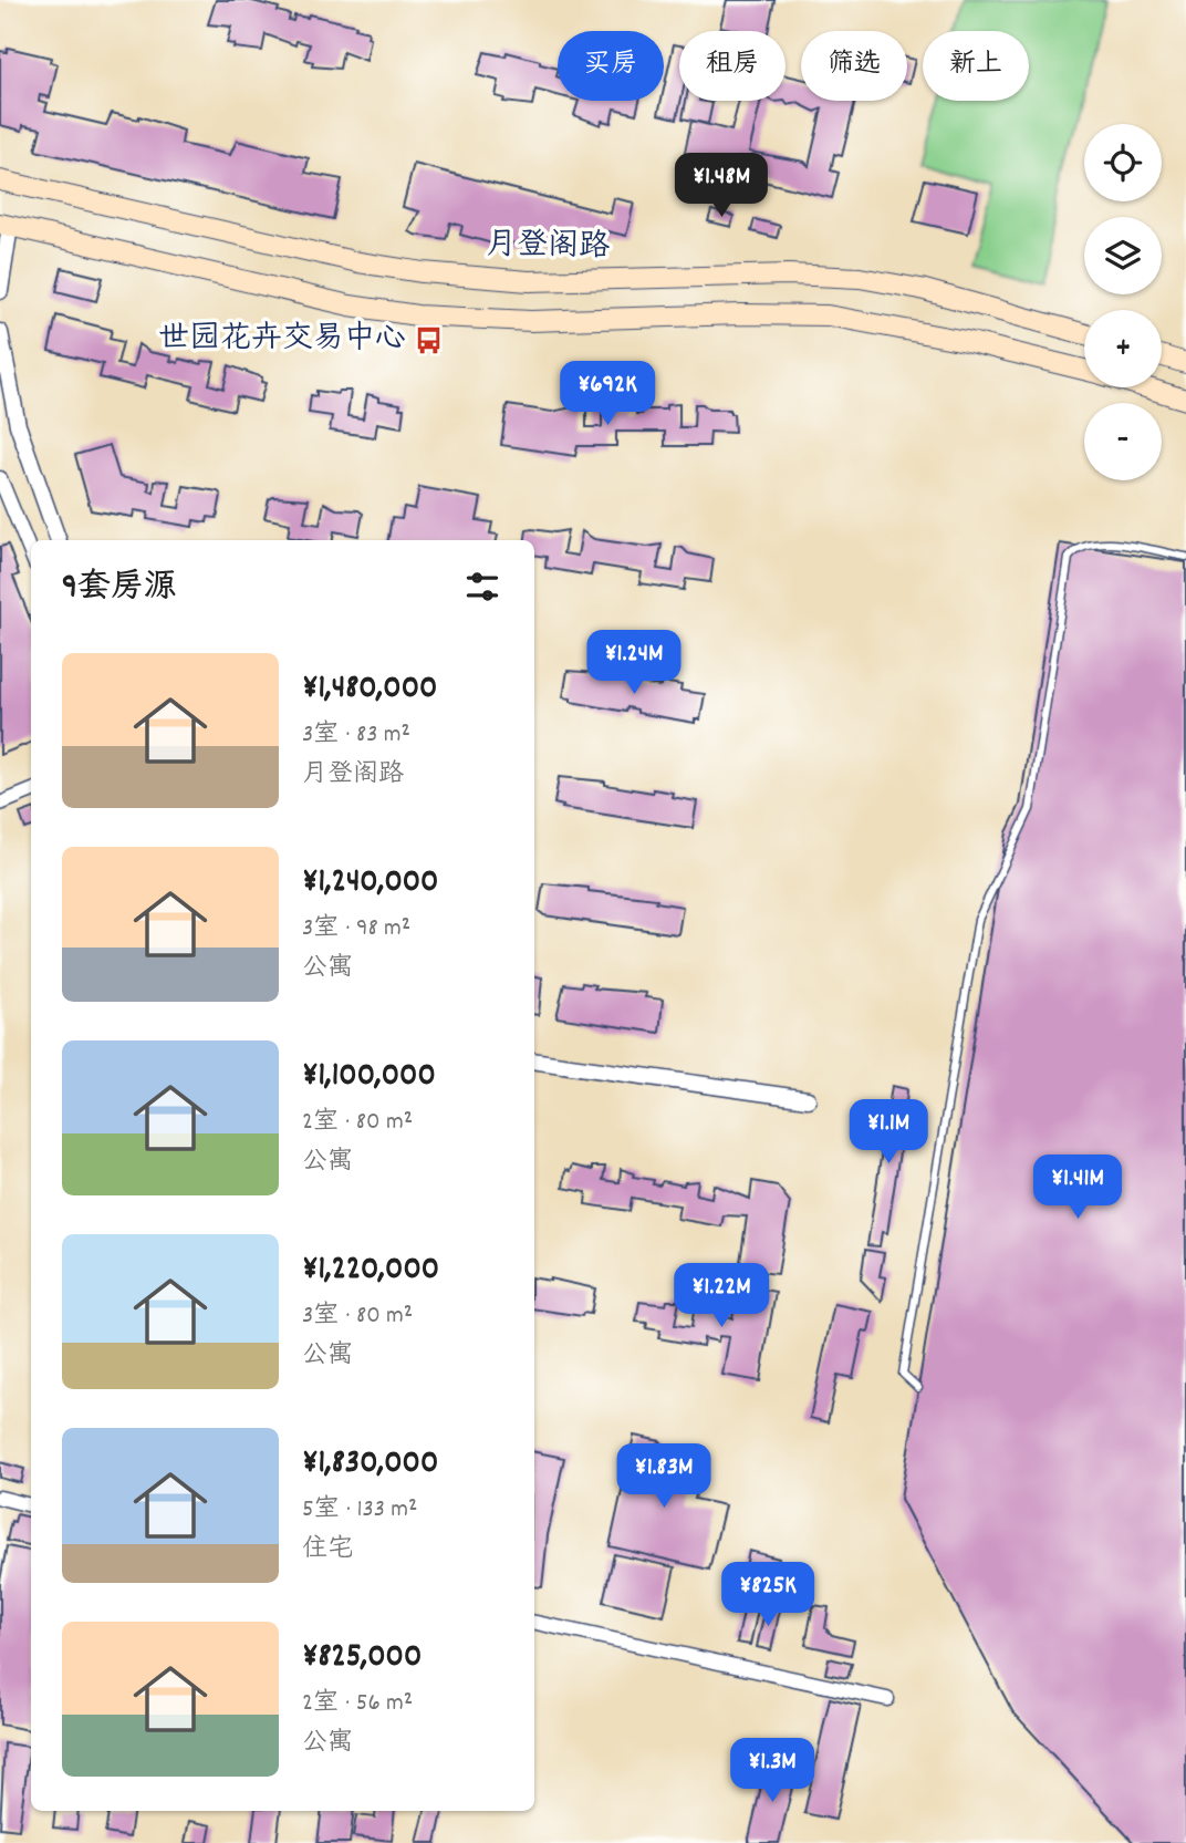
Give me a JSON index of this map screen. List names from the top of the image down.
{
  "streets": {
    "main road": ["月登阁路"]
  },
  "places": {
    "bus stop": ["世园花卉交易中心"]
  },
  "page": {
    "chip": [
      "买房",
      "租房",
      "筛选",
      "新上"
    ],
    "map_buttons": ["+", "−"],
    "price": [
      "¥1.48M",
      "¥692K",
      "¥1.24M",
      "¥1.1M",
      "¥1.41M",
      "¥1.22M",
      "¥1.83M",
      "¥825K",
      "¥1.3M"
    ],
    "heading": "9套房源",
    "list": [
      {
        "name": "¥1,480,000",
        "note": "3室 · 83 m² · 月登阁路"
      },
      {
        "name": "¥1,240,000",
        "note": "3室 · 98 m² · 公寓"
      },
      {
        "name": "¥1,100,000",
        "note": "2室 · 80 m² · 公寓"
      },
      {
        "name": "¥1,220,000",
        "note": "3室 · 80 m² · 公寓"
      },
      {
        "name": "¥1,830,000",
        "note": "5室 · 133 m² · 住宅"
      },
      {
        "name": "¥825,000",
        "note": "2室 · 56 m² · 公寓"
      }
    ]
  }
}
